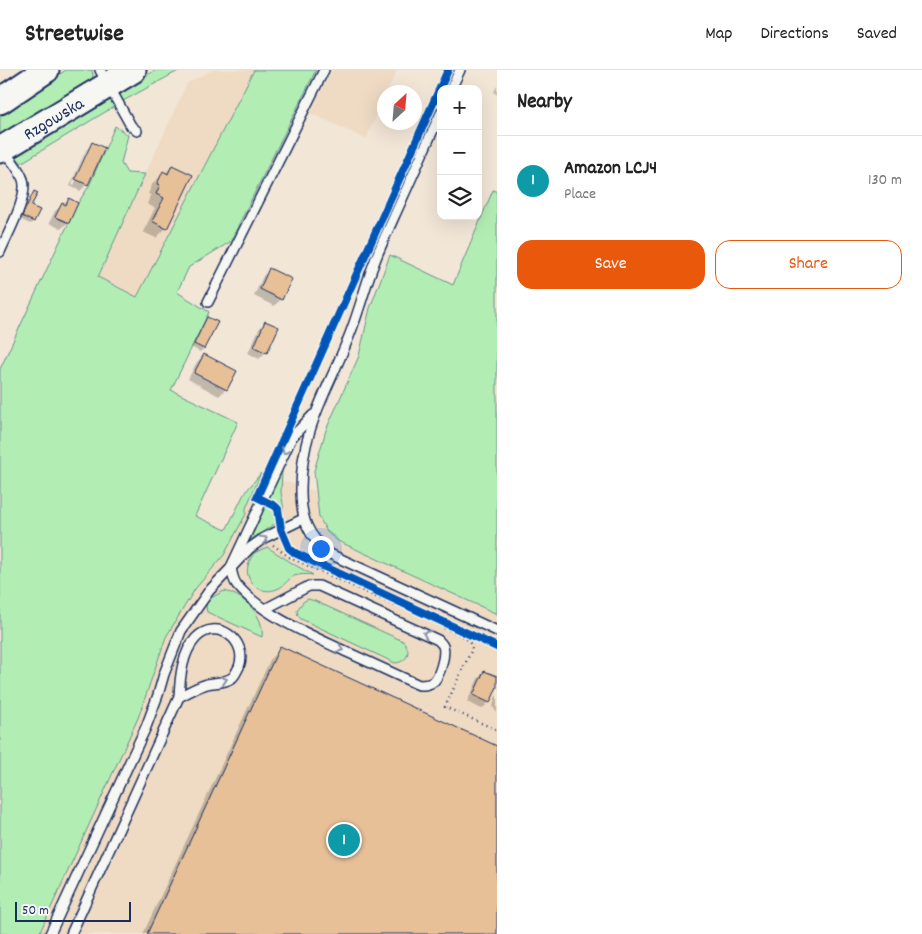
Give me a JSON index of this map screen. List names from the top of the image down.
{
  "streets": {
    "main road": ["Rzgowska"]
  },
  "scale_bar": "50 m",
  "north": "top right",
  "page": {
    "header": "Streetwise",
    "nav": ["Map", "Directions", "Saved"],
    "heading": "Nearby",
    "map_buttons": ["+", "−"],
    "list": [
      {
        "mark": "1",
        "name": "Amazon LCJ4",
        "note": "Place",
        "value": "130 m"
      }
    ],
    "buttons": ["Save", "Share"],
    "pins": "1",
    "scale": "50 m"
  }
}
